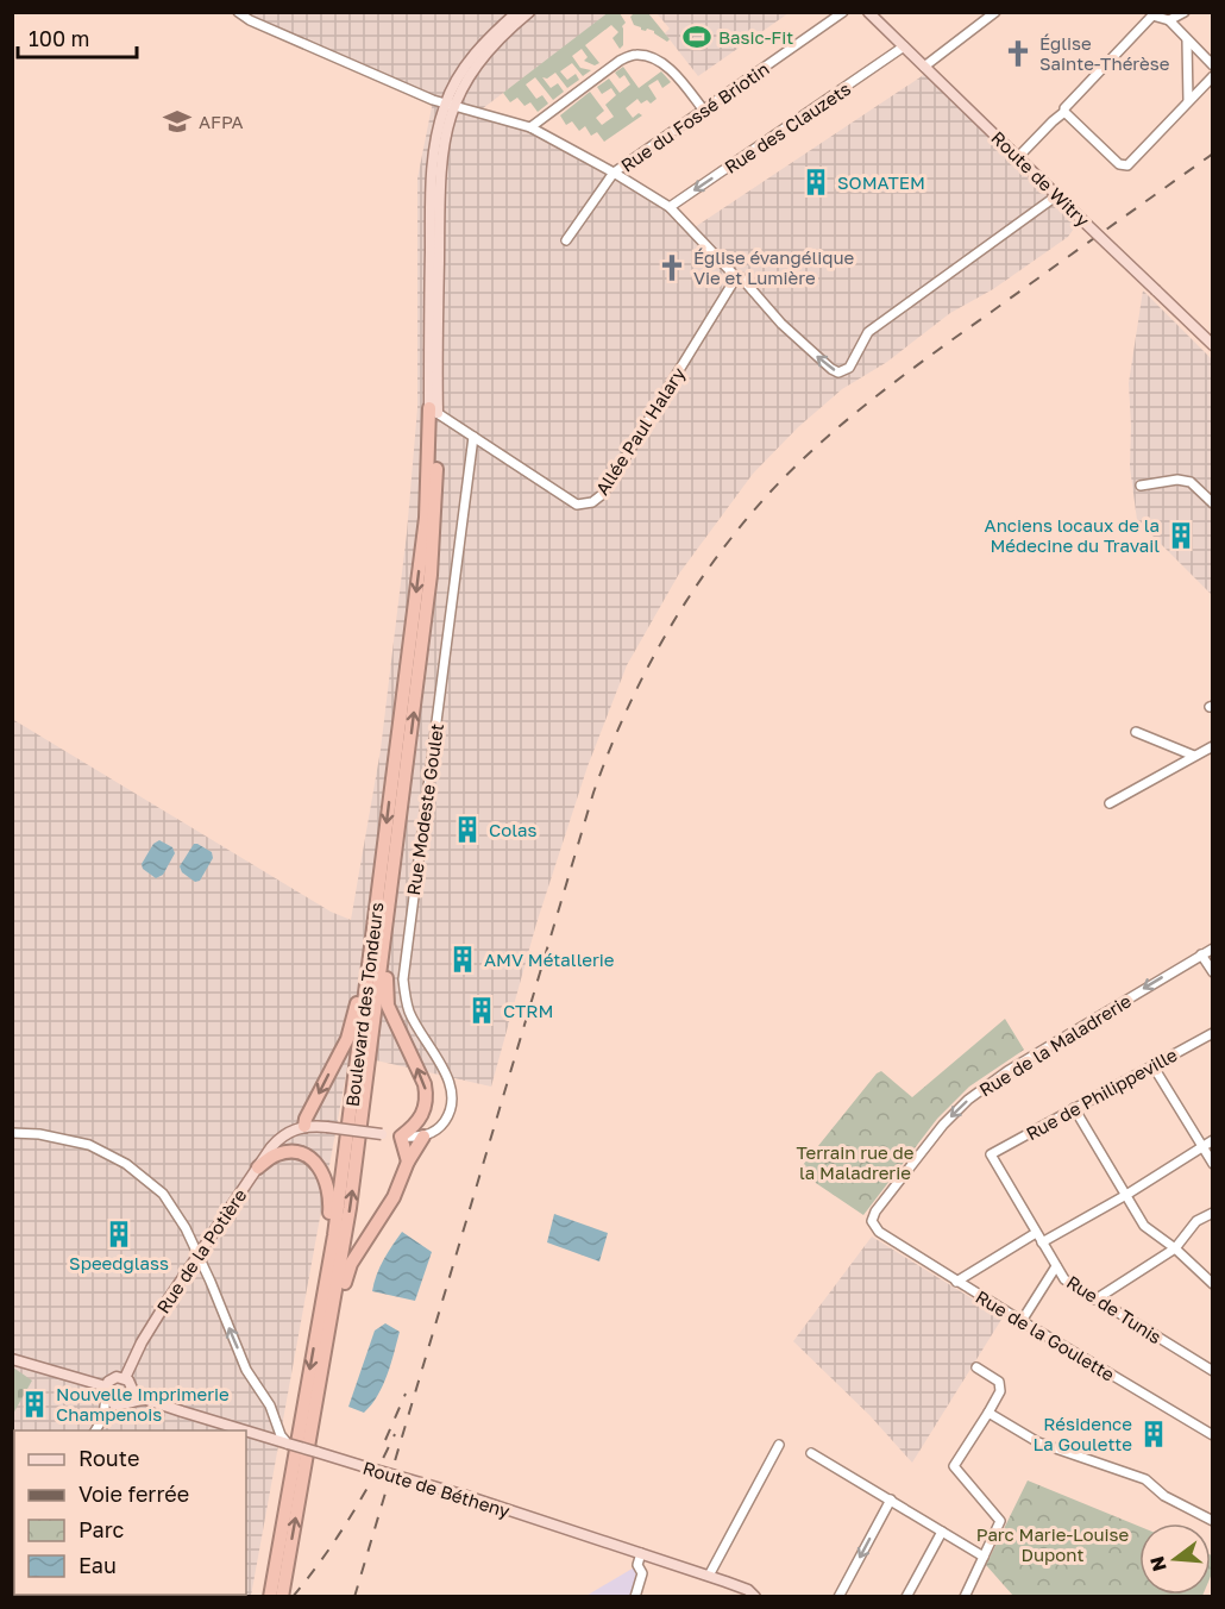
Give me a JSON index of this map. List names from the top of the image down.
{
  "streets": {
    "highway": ["Boulevard des Tondeurs"],
    "main road": ["Route de Witry", "Rue de la Potière", "Route de Bétheny"],
    "street": [
      "Rue du Fossé Briotin",
      "Rue des Clauzets",
      "Allée Paul Halary",
      "Rue Modeste Goulet",
      "Rue de la Maladrerie",
      "Rue de Philippeville",
      "Rue de Tunis",
      "Rue de la Goulette"
    ]
  },
  "crossings": [
    ["Rue des Clauzets", "Route de Witry"],
    ["Allée Paul Halary", "Rue Modeste Goulet"],
    ["Allée Paul Halary", "Boulevard des Tondeurs"],
    ["Rue de la Maladrerie", "Rue de la Goulette"],
    ["Rue de Philippeville", "Rue de Tunis"],
    ["Rue de la Potière", "Route de Bétheny"]
  ],
  "one_way": ["Rue des Clauzets", "Rue de la Maladrerie"],
  "parks": ["Terrain rue de la Maladrerie", "Parc Marie-Louise Dupont"],
  "places": {
    "sports": ["Basic-Fit"],
    "church": ["Église Sainte-Thérèse", "Église évangélique Vie et Lumière"],
    "school or university": ["AFPA"],
    "building": [
      "SOMATEM",
      "Anciens locaux de la Médecine du Travail",
      "Colas",
      "AMV Métallerie",
      "CTRM",
      "Speedglass",
      "Nouvelle Imprimerie Champenois",
      "Résidence La Goulette"
    ]
  },
  "legend": [
    "Route",
    "Voie ferrée",
    "Parc",
    "Eau"
  ],
  "scale_bar": "100 m",
  "north": "left"
}
